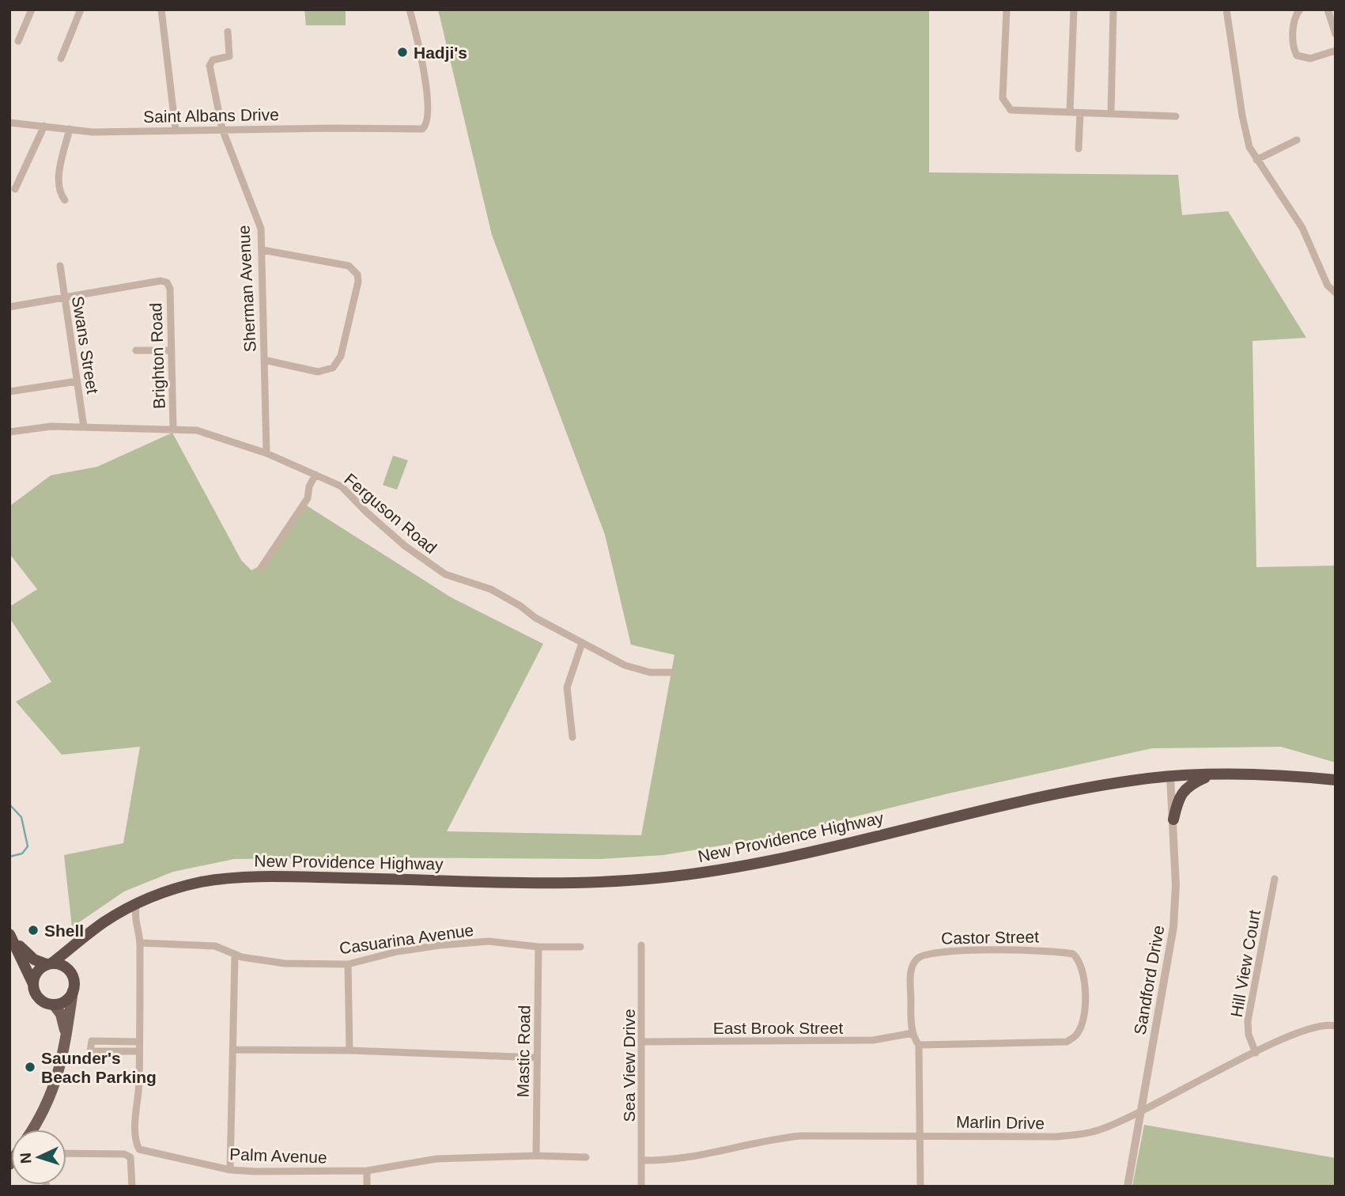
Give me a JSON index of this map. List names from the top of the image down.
{
  "streets": {
    "highway": ["New Providence Highway"],
    "street": [
      "Saint Albans Drive",
      "Sherman Avenue",
      "Swans Street",
      "Brighton Road",
      "Ferguson Road",
      "Castor Street",
      "Casuarina Avenue",
      "Hill View Court",
      "Sandford Drive",
      "East Brook Street",
      "Mastic Road",
      "Sea View Drive",
      "Marlin Drive",
      "Palm Avenue"
    ]
  },
  "crossings": [
    ["Saint Albans Drive", "Sherman Avenue"],
    ["Sherman Avenue", "Ferguson Road"],
    ["Swans Street", "Brighton Road"],
    ["Swans Street", "Ferguson Road"],
    ["Brighton Road", "Ferguson Road"],
    ["New Providence Highway", "Sandford Drive"],
    ["New Providence Highway", "Palm Avenue"],
    ["Castor Street", "East Brook Street"],
    ["Castor Street", "Marlin Drive"],
    ["Casuarina Avenue", "Mastic Road"],
    ["Casuarina Avenue", "Palm Avenue"],
    ["Hill View Court", "Marlin Drive"],
    ["Sandford Drive", "Marlin Drive"],
    ["East Brook Street", "Sea View Drive"],
    ["Mastic Road", "Palm Avenue"],
    ["Sea View Drive", "Marlin Drive"]
  ],
  "places": ["Hadji's", "Shell", "Saunder's Beach Parking"],
  "north": "left"
}
